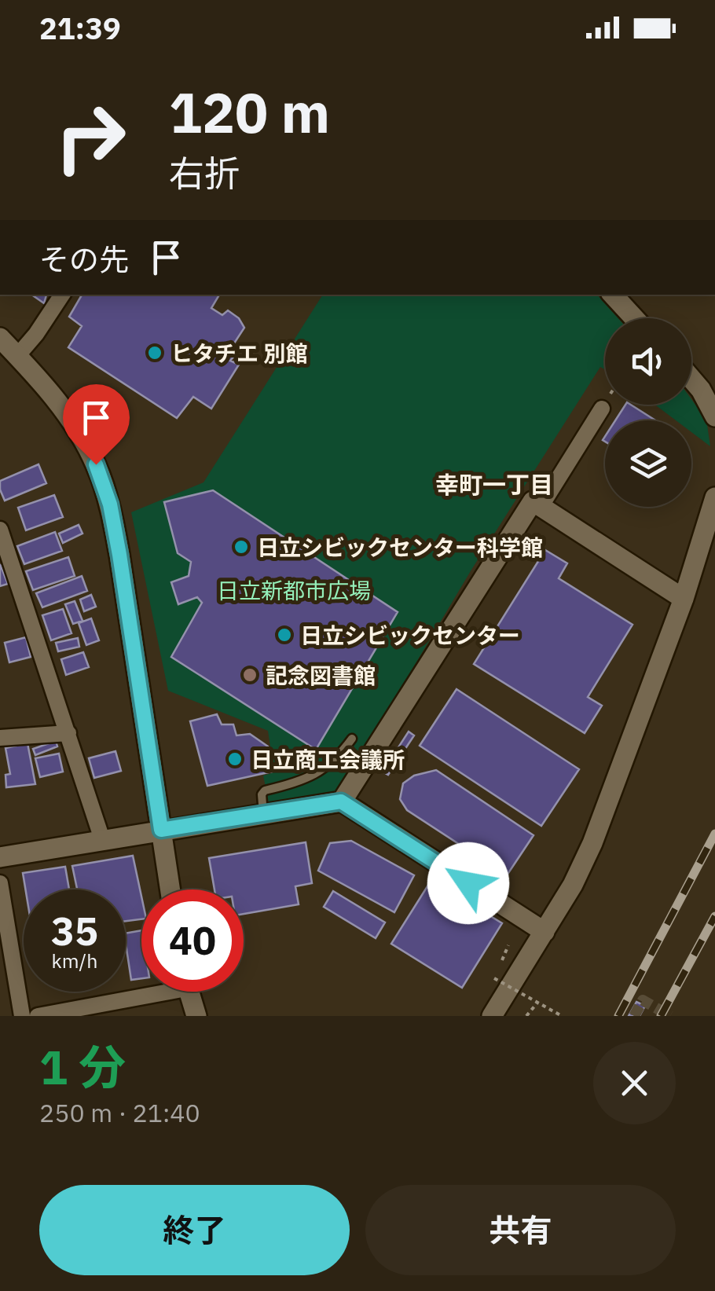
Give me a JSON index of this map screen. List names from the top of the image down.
{
  "districts": ["幸町一丁目"],
  "parks": ["日立新都市広場"],
  "places": [
    "ヒタチエ 別館",
    "日立シビックセンター科学館",
    "日立シビックセンター",
    "記念図書館",
    "日立商工会議所"
  ],
  "page": {
    "status": "21:39",
    "turn": ["120 m", "右折"],
    "then": "その先",
    "speed": "35 km/h",
    "limit": "40",
    "heading": ["1 分", "250 m · 21:40"],
    "buttons": ["終了", "共有"]
  }
}
